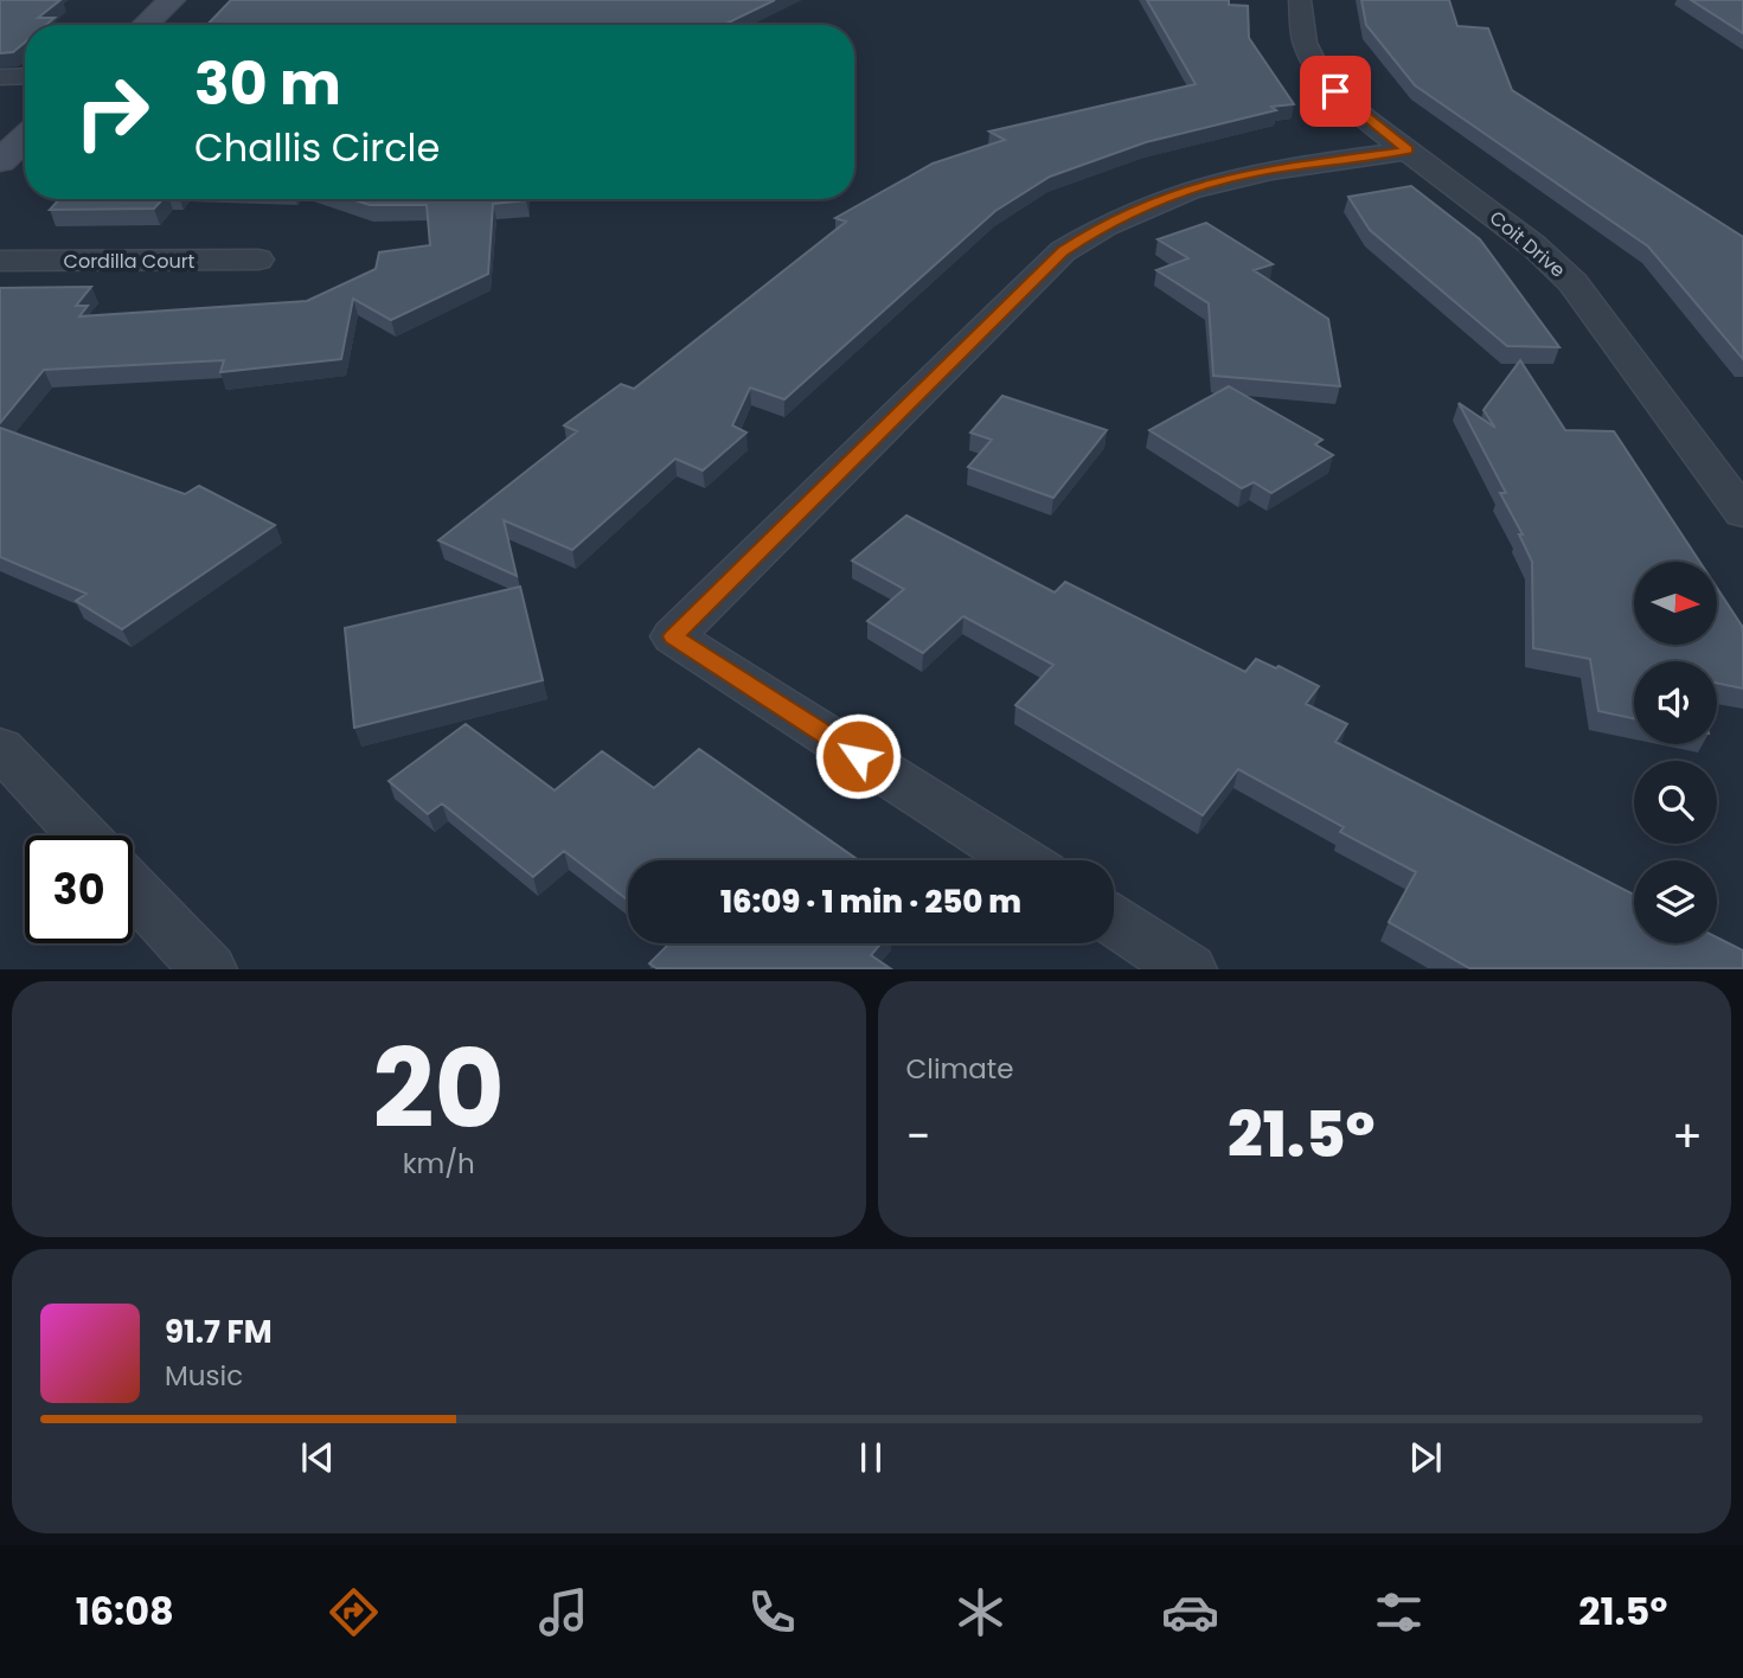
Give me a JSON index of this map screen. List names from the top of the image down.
{
  "streets": {
    "street": ["Coit Drive", "Cordilla Court"]
  },
  "north": "right",
  "page": {
    "turn": ["30 m", "Challis Circle"],
    "limit": "30",
    "trip": "16:09 · 1 min · 250 m",
    "tile": [
      ["20", "km/h"],
      "Climate"
    ],
    "heat": ["−", "21.5°", "+"],
    "song": ["91.7 FM", "Music"],
    "tabs": ["16:08", "21.5°"]
  }
}
